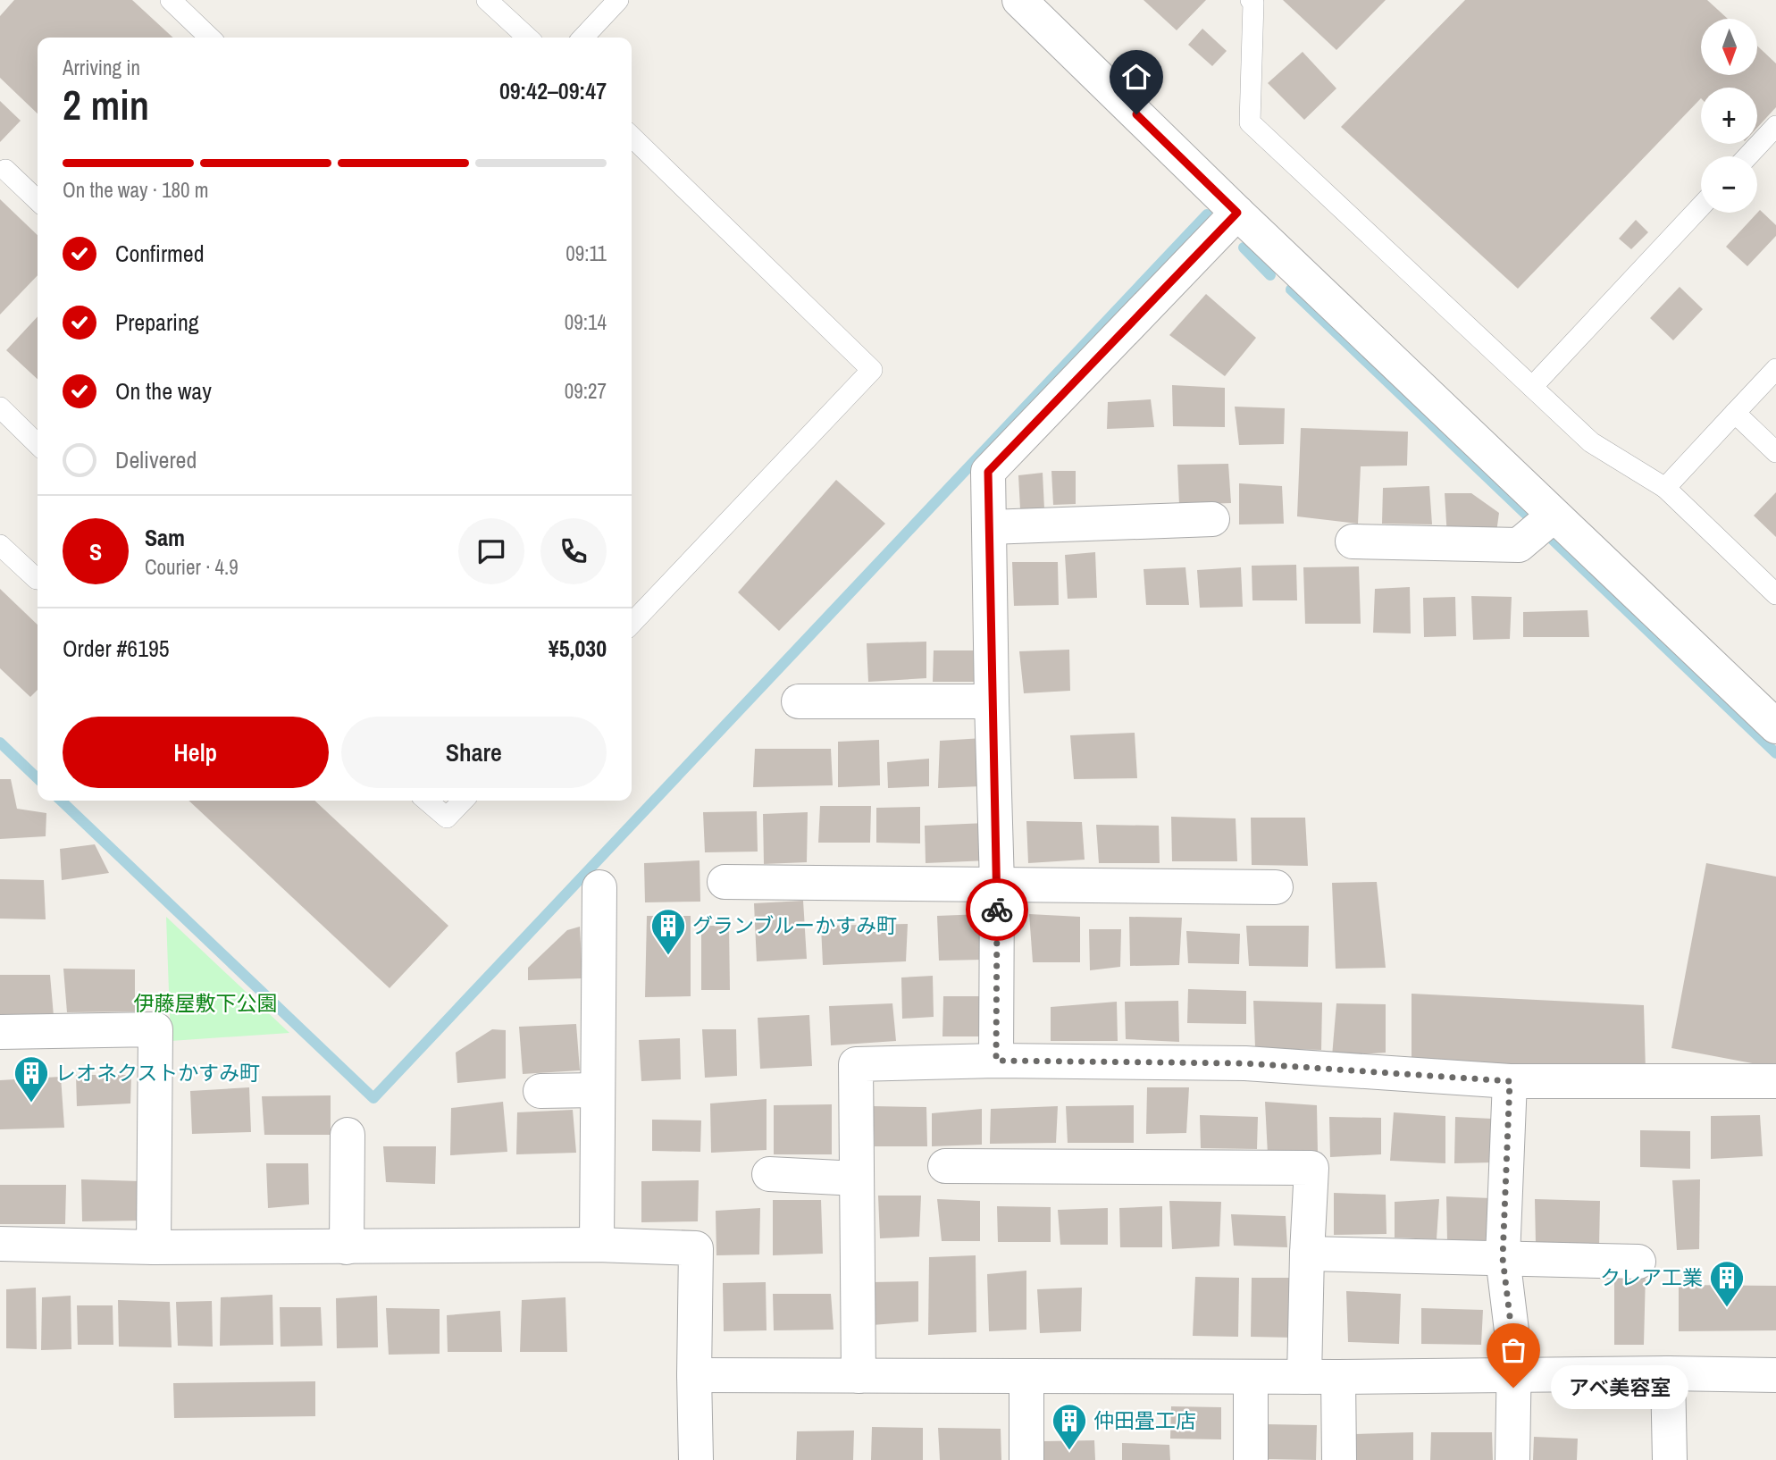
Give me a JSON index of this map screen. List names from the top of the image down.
{
  "parks": ["伊藤屋敷下公園"],
  "places": {
    "building": [
      "グランブルーかすみ町",
      "レオネクストかすみ町",
      "クレア工業",
      "仲田畳工店"
    ],
    "other": ["アベ美容室"]
  },
  "north": "bottom",
  "page": {
    "map_buttons": ["+", "−"],
    "heading": ["2 min", "Arriving in", "09:42–09:47"],
    "panel": [
      "Sam",
      "Courier · 4.9",
      "Order #6195",
      "¥5,030"
    ],
    "bar": "On the way · 180 m",
    "list": [
      ["Confirmed", "09:11"],
      ["Preparing", "09:14"],
      ["On the way", "09:27"],
      "Delivered"
    ],
    "round": "S",
    "buttons": ["Help", "Share"],
    "bubble": "アベ美容室"
  }
}
